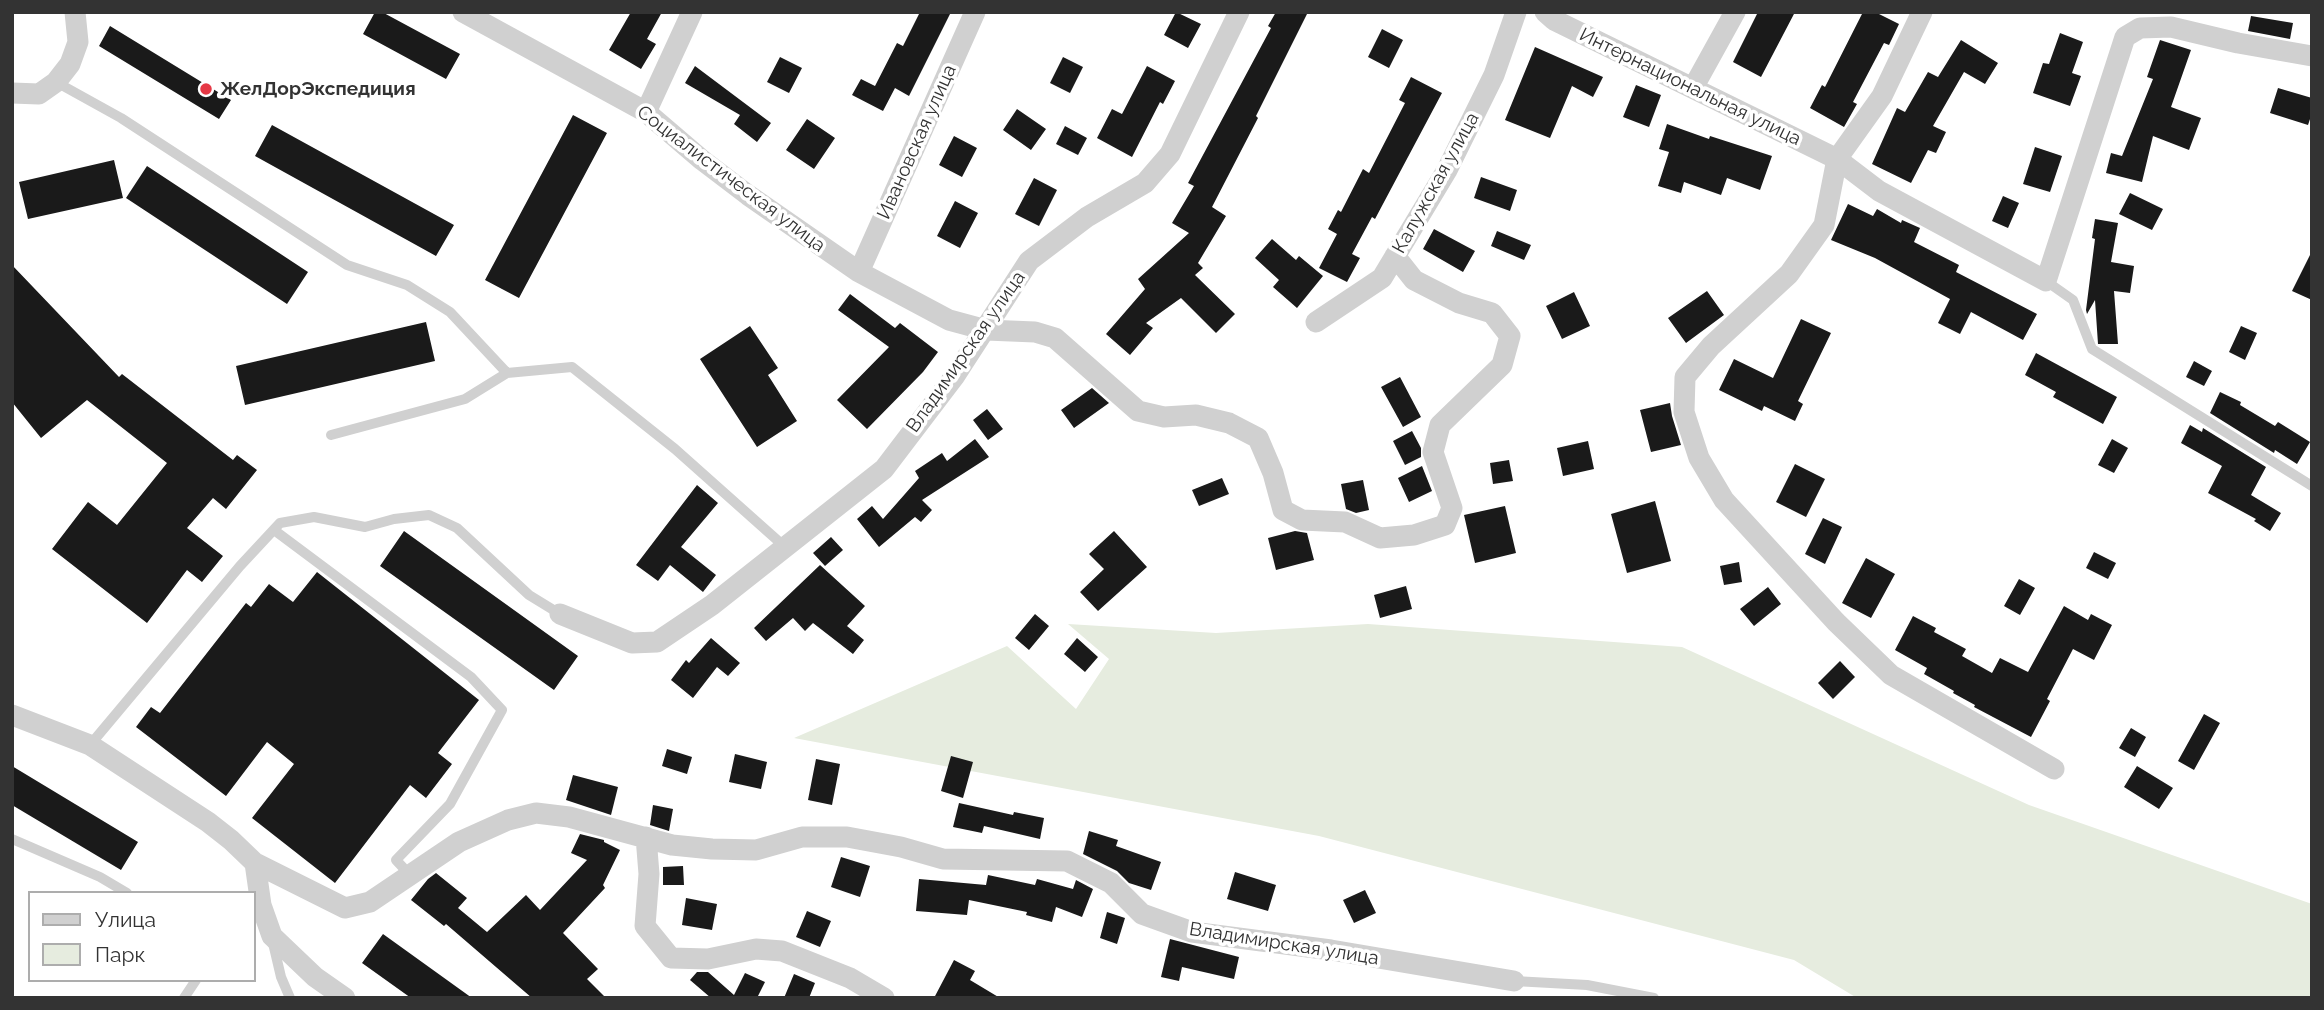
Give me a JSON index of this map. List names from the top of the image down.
{
  "streets": {
    "street": [
      "Интернациональная улица",
      "Ивановская улица",
      "Социалистическая улица",
      "Калужская улица",
      "Владимирская улица"
    ]
  },
  "crossings": [
    ["Ивановская улица", "Социалистическая улица"],
    ["Социалистическая улица", "Калужская улица"],
    ["Социалистическая улица", "Владимирская улица"]
  ],
  "places": ["ЖелДорЭкспедиция"],
  "legend": ["Улица", "Парк"]
}
